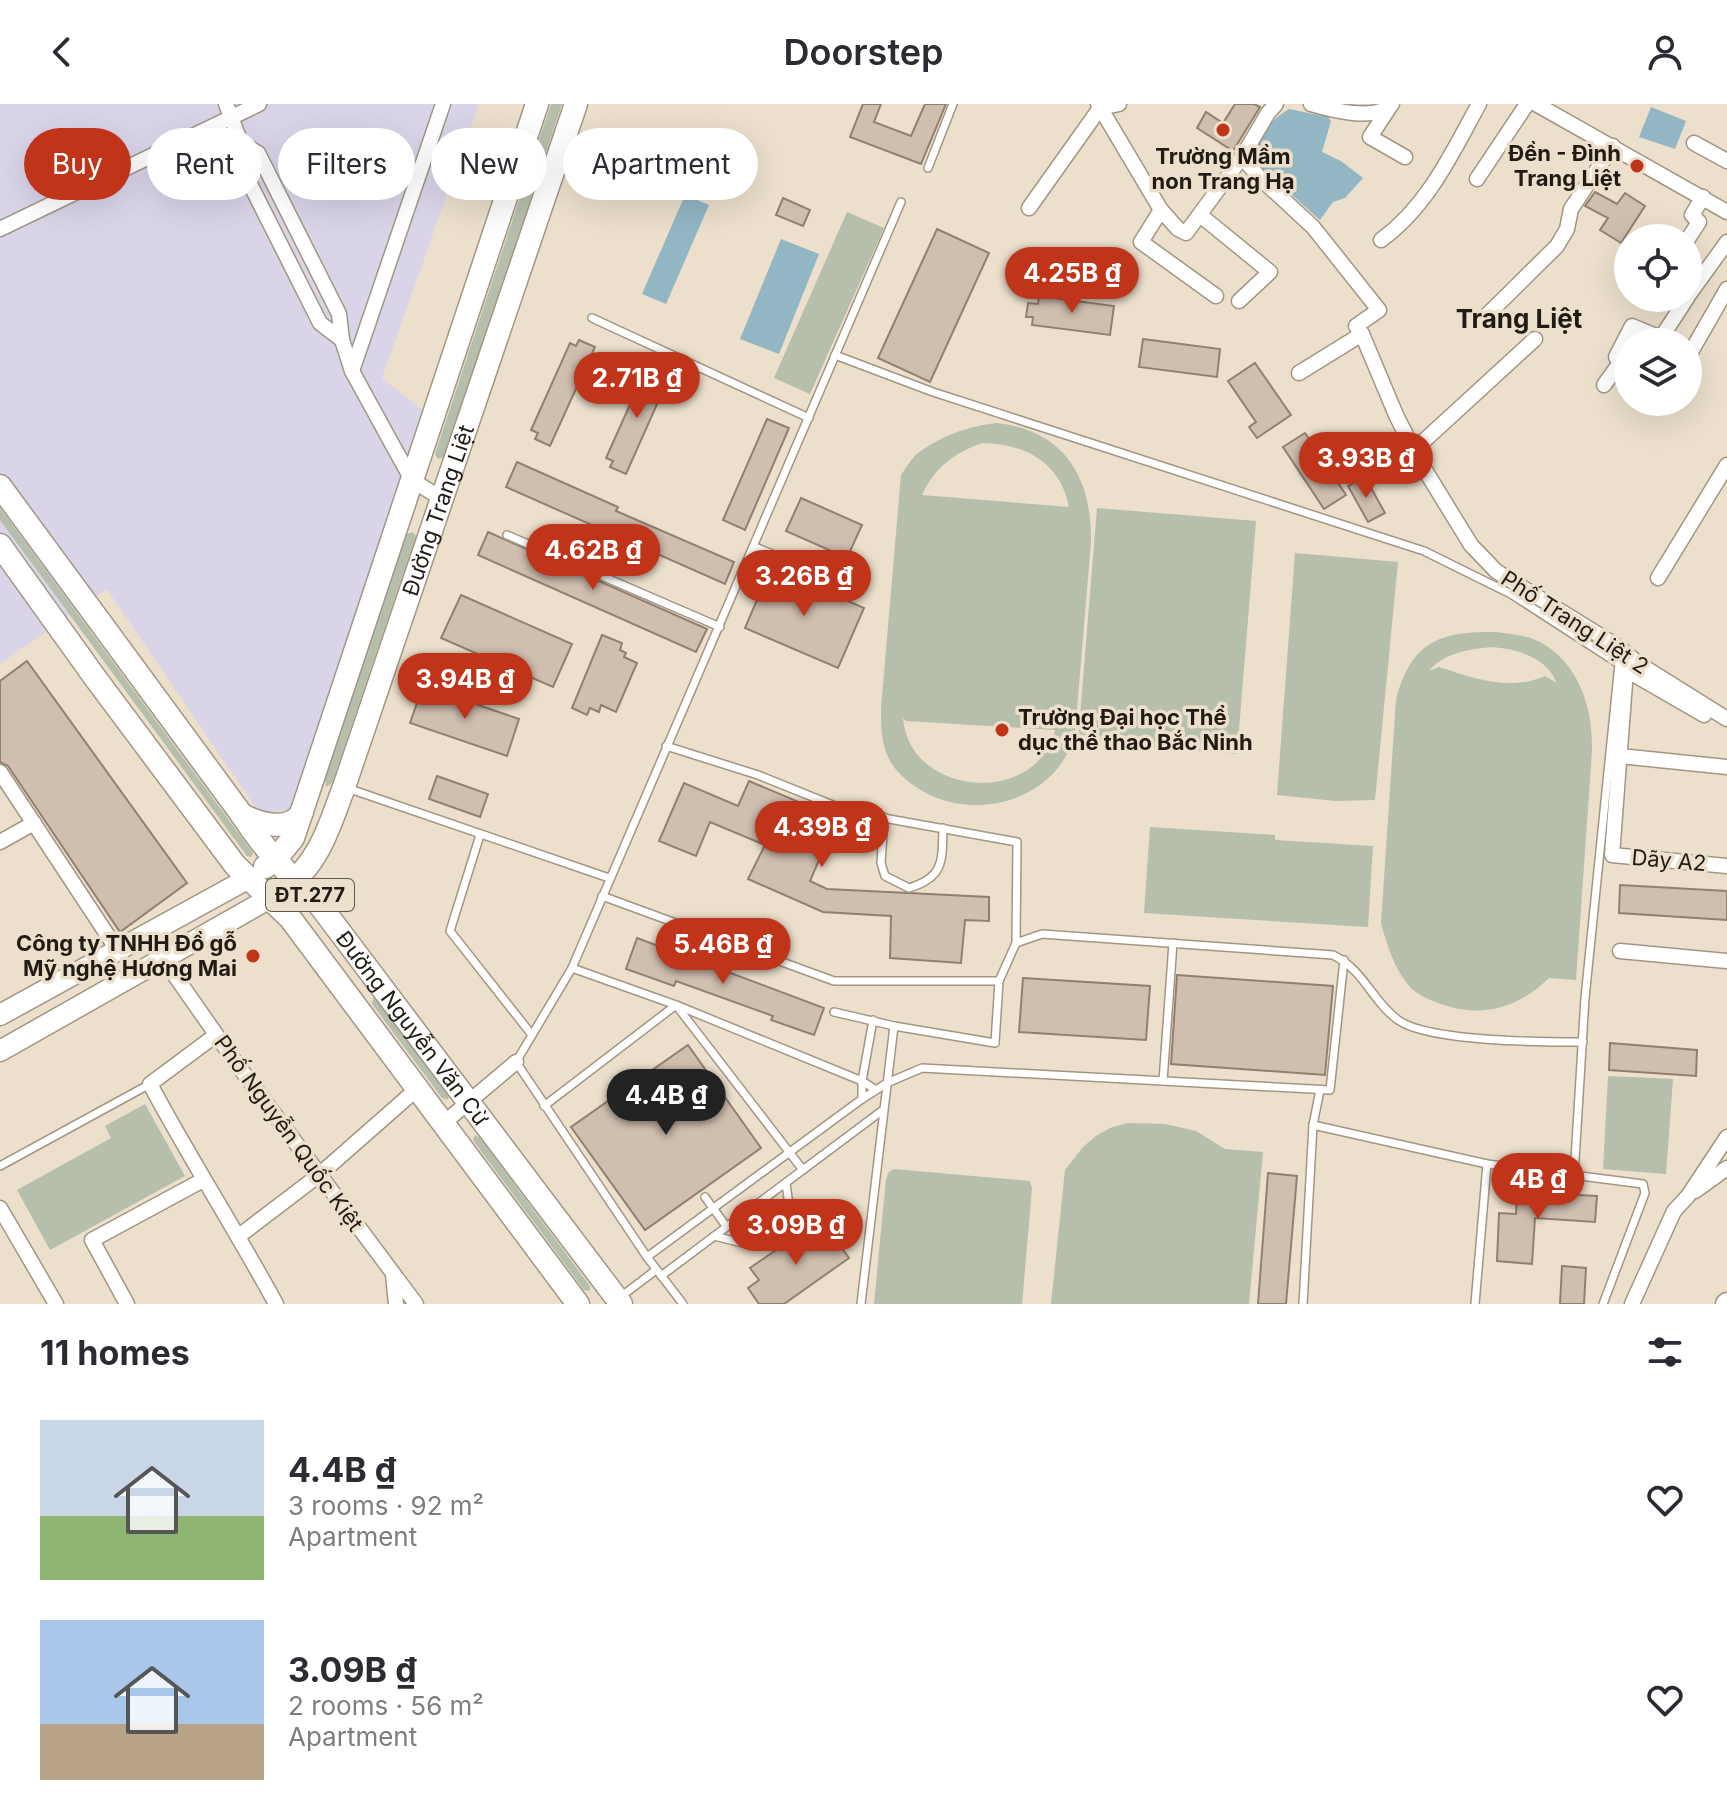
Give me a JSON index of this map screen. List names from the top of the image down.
{
  "streets": {
    "main road": ["Đường Trang Liệt", "ĐT.277", "Đường Nguyễn Văn Cừ"],
    "street": ["Phố Trang Liệt 2", "Dãy A2", "Phố Nguyễn Quốc Kiệt"]
  },
  "crossings": [
    ["Đường Trang Liệt", "Đường Nguyễn Văn Cừ"]
  ],
  "districts": ["Trang Liệt"],
  "places": [
    "Trường Mầm non Trang Hạ",
    "Đền - Đình Trang Liệt",
    "Trường Đại học Thể dục thể thao Bắc Ninh",
    "Công ty TNHH Đồ gỗ Mỹ nghệ Hương Mai"
  ],
  "page": {
    "header": "Doorstep",
    "chip": [
      "Buy",
      "Rent",
      "Filters",
      "New",
      "Apartment"
    ],
    "price": [
      "4.25B ₫",
      "2.71B ₫",
      "3.93B ₫",
      "4.62B ₫",
      "3.26B ₫",
      "3.94B ₫",
      "4.39B ₫",
      "5.46B ₫",
      "4.4B ₫",
      "4B ₫",
      "3.09B ₫"
    ],
    "heading": "11 homes",
    "list": [
      {
        "name": "4.4B ₫",
        "note": "3 rooms · 92 m² · Apartment"
      },
      {
        "name": "3.09B ₫",
        "note": "2 rooms · 56 m² · Apartment"
      }
    ]
  }
}
